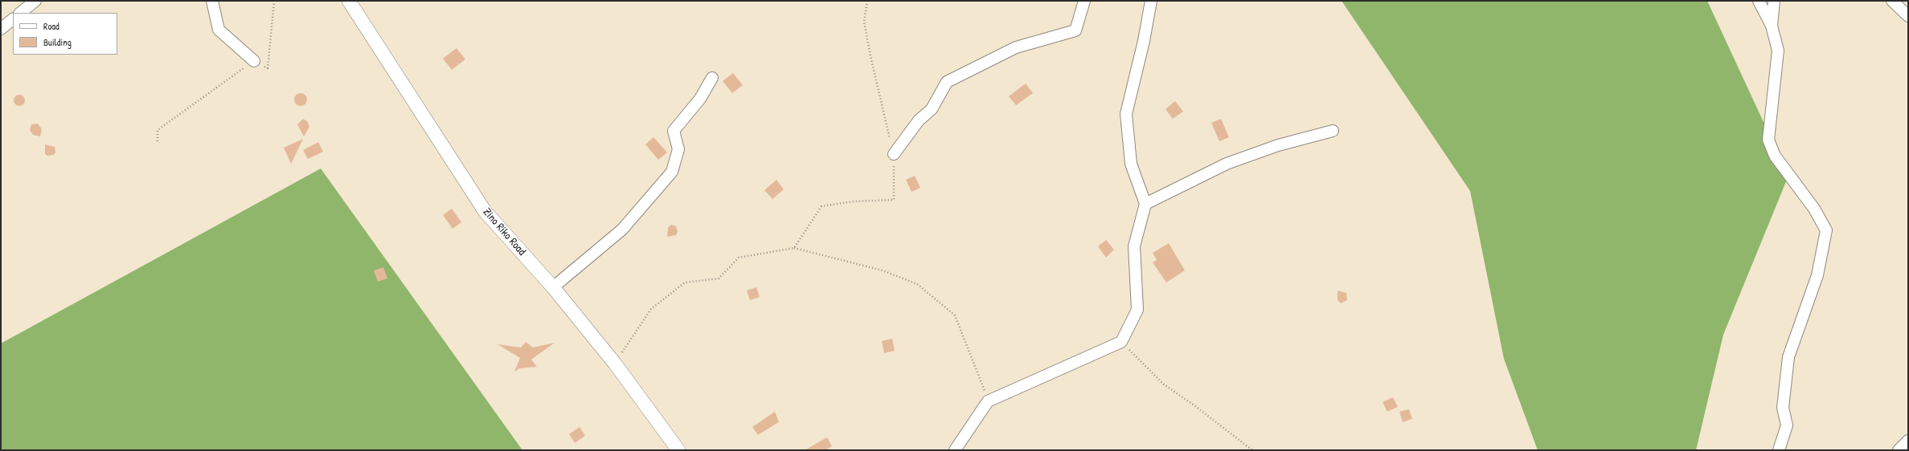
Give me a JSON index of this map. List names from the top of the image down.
{
  "streets": {
    "street": ["Zino Riko Road"]
  },
  "legend": ["Road", "Building"]
}
